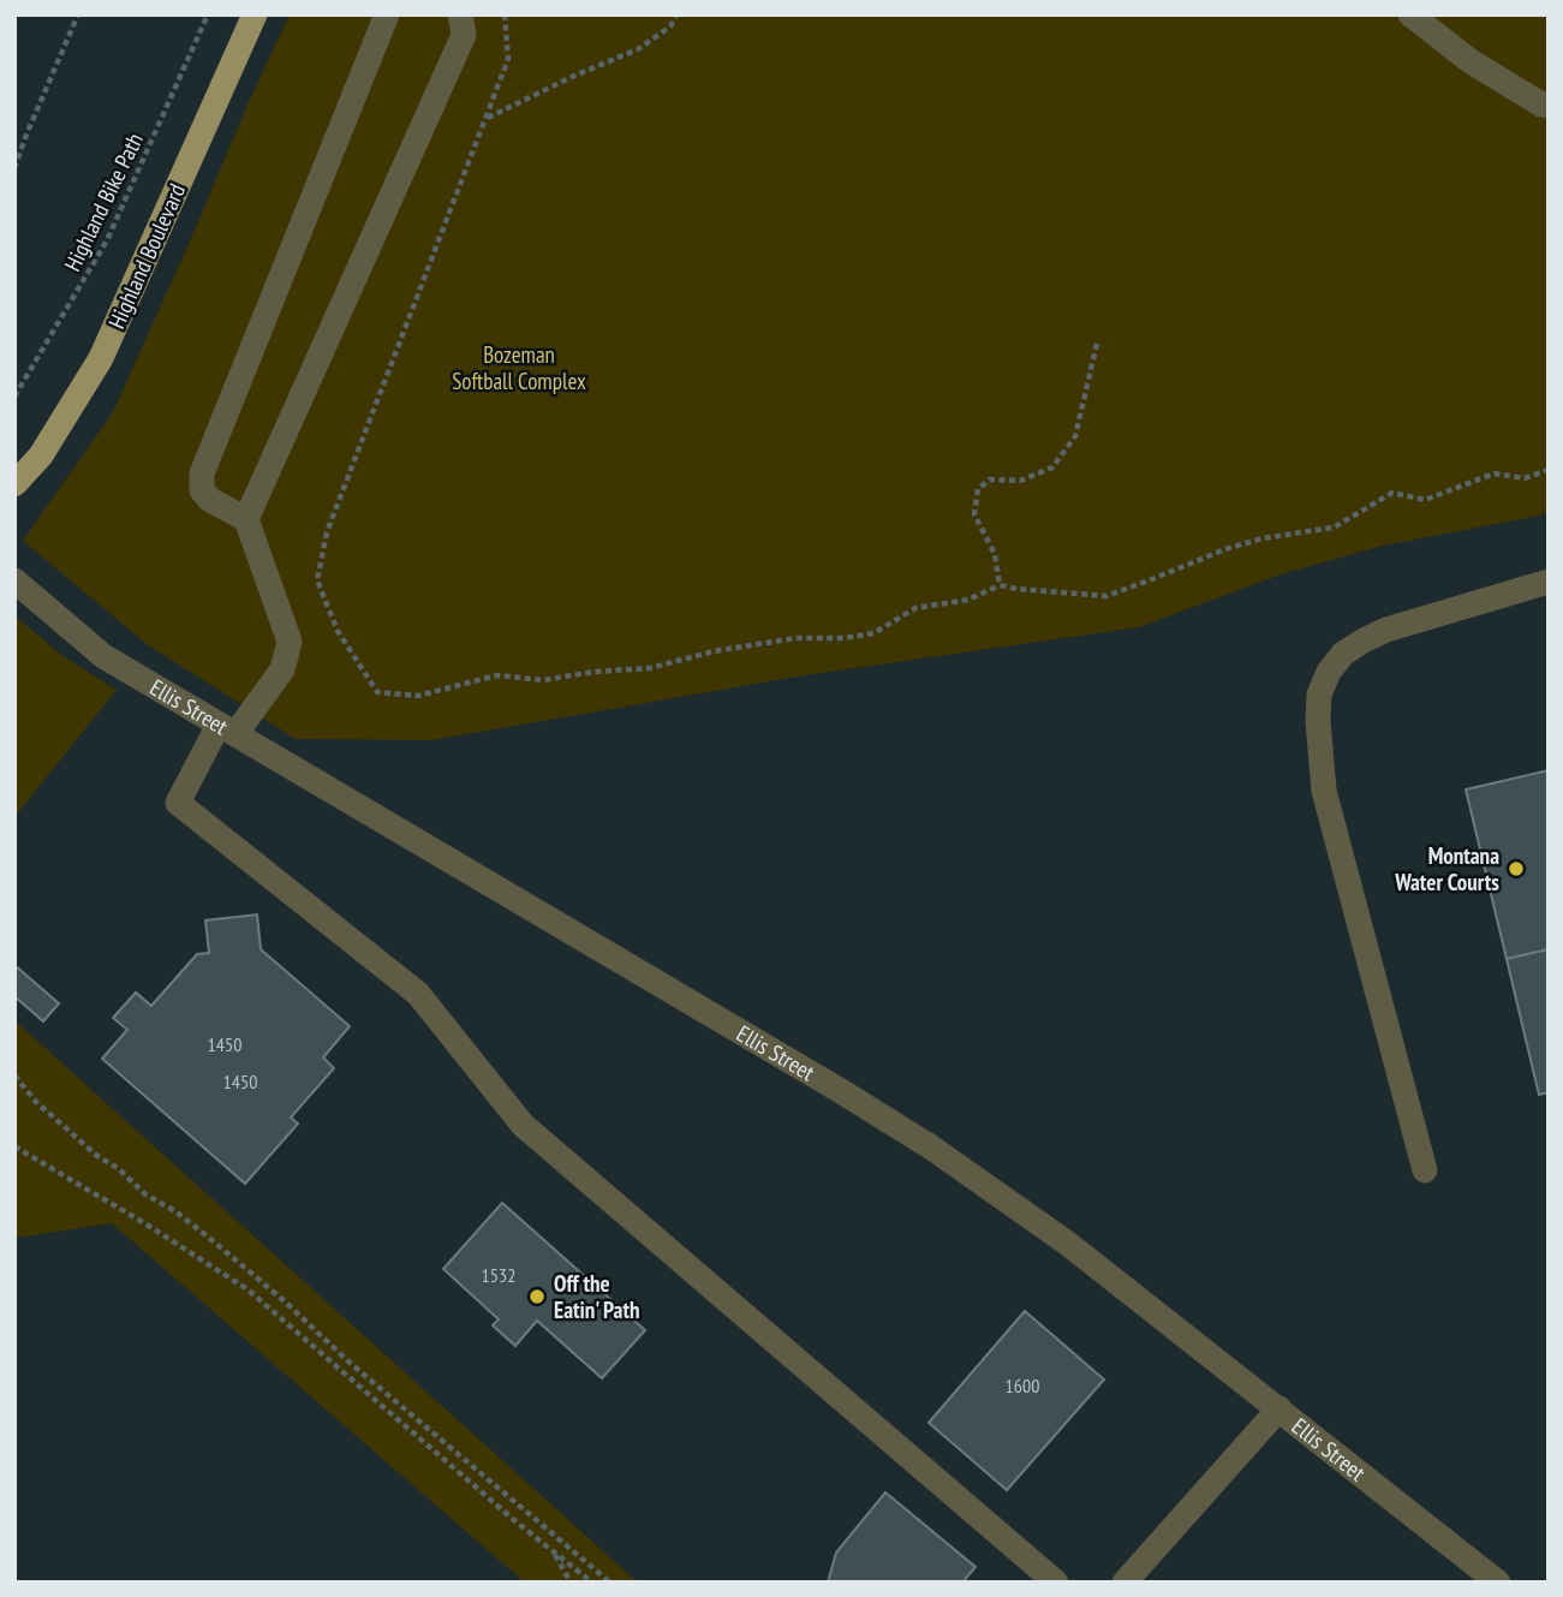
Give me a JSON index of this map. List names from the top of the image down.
{
  "streets": {
    "main road": ["Highland Boulevard"],
    "street": ["Ellis Street"],
    "path": ["Highland Bike Path"]
  },
  "parks": ["Bozeman Softball Complex"],
  "places": ["Montana Water Courts", "Off the Eatin' Path"],
  "house_numbers": [
    "1450",
    "1450",
    "1532",
    "1600"
  ]
}
